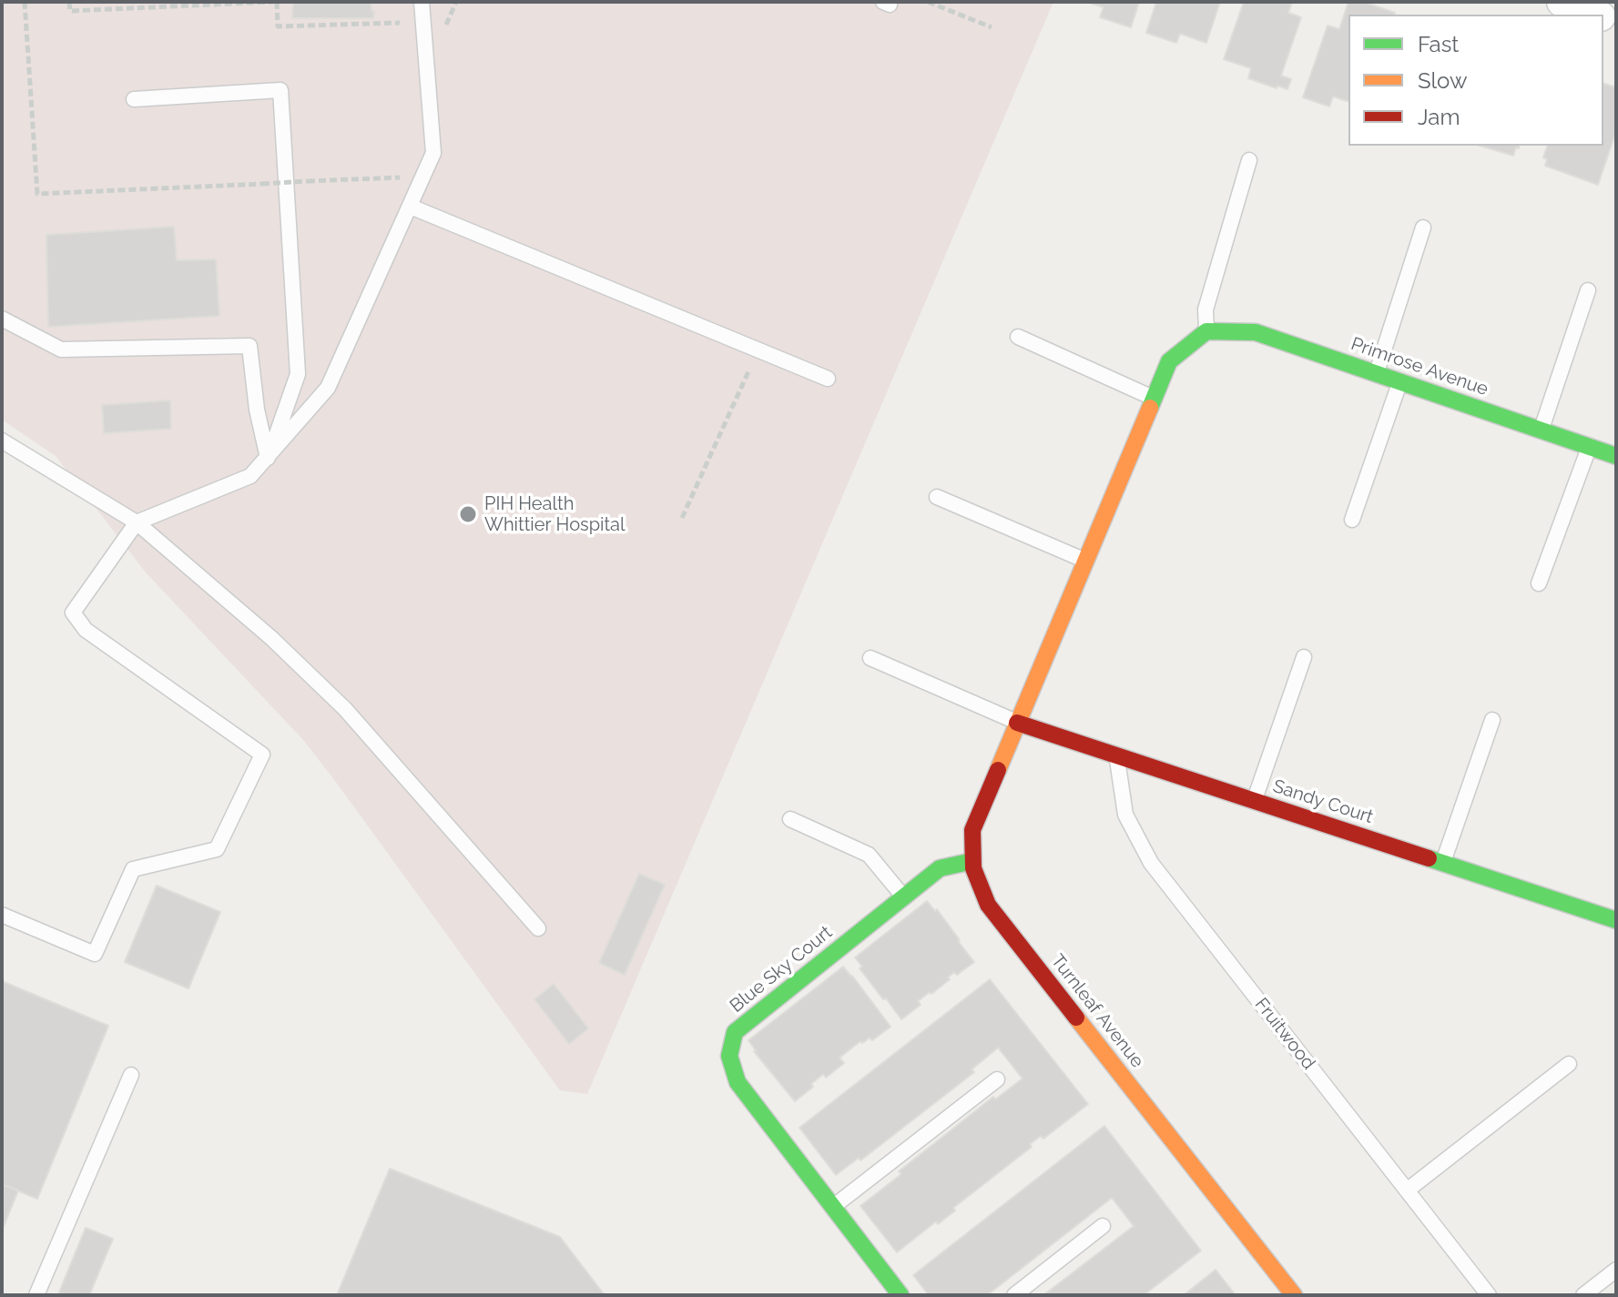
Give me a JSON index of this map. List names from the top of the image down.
{
  "streets": {
    "street": [
      "Primrose Avenue",
      "Sandy Court",
      "Blue Sky Court",
      "Turnleaf Avenue"
    ],
    "lane": ["Fruitwood"]
  },
  "crossings": [
    ["Primrose Avenue", "Turnleaf Avenue"],
    ["Sandy Court", "Turnleaf Avenue"],
    ["Sandy Court", "Fruitwood"],
    ["Blue Sky Court", "Turnleaf Avenue"]
  ],
  "places": ["PIH Health Whittier Hospital"],
  "legend": ["Fast", "Slow", "Jam"]
}
